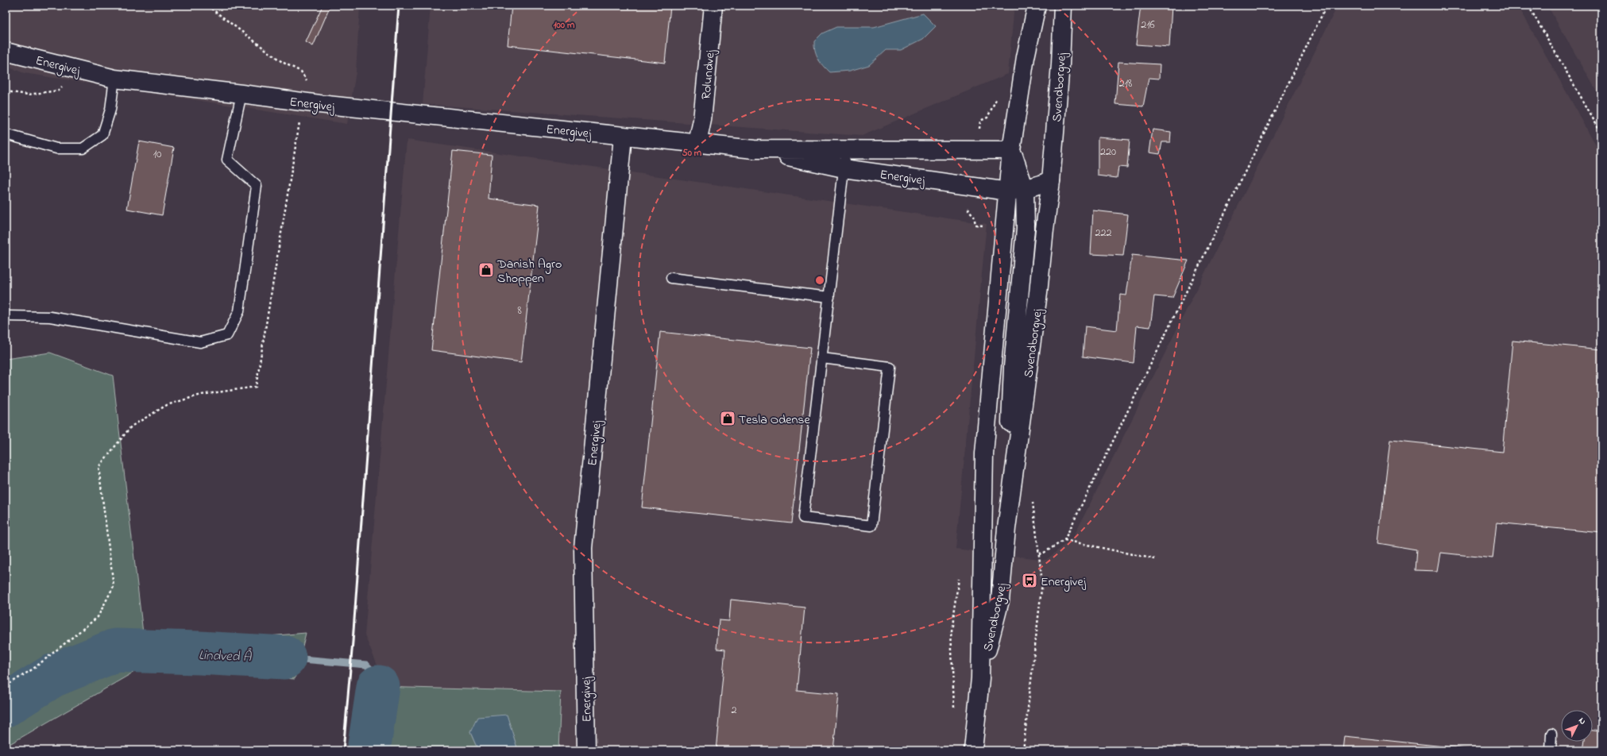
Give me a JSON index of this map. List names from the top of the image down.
{
  "streets": {
    "street": ["Energivej", "Rolundvej", "Svendborgvej"]
  },
  "crossings": [
    ["Energivej", "Rolundvej"],
    ["Energivej", "Svendborgvej"]
  ],
  "water": ["Lindved Å"],
  "places": {
    "shop": ["Danish Agro Shoppen", "Tesla Odense"],
    "bus stop": ["Energivej"]
  },
  "house_numbers": [
    "216",
    "218",
    "220",
    "10",
    "222",
    "8",
    "2"
  ],
  "north": "top right",
  "rings": ["100 m", "50 m"]
}
